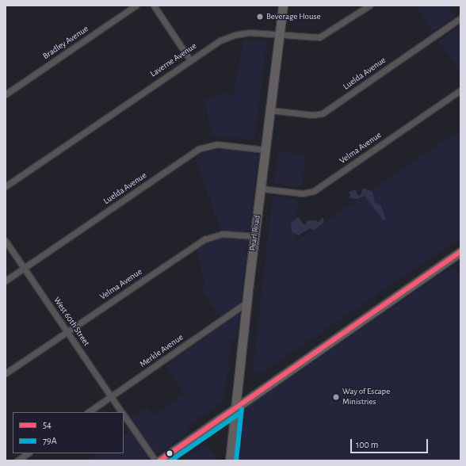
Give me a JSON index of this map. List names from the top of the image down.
{
  "streets": {
    "main road": ["Pearl Road"],
    "street": [
      "Bradley Avenue",
      "Laverne Avenue",
      "Luelda Avenue",
      "Velma Avenue",
      "West 60th Street",
      "Merkle Avenue"
    ]
  },
  "crossings": [
    ["Laverne Avenue", "Pearl Road"],
    ["Luelda Avenue", "Pearl Road"],
    ["Luelda Avenue", "West 60th Street"],
    ["Velma Avenue", "Pearl Road"],
    ["Velma Avenue", "West 60th Street"],
    ["Pearl Road", "Merkle Avenue"],
    ["West 60th Street", "Merkle Avenue"]
  ],
  "places": ["Beverage House", "Way of Escape Ministries"],
  "lines": ["transit line 54", "transit line 79A"],
  "legend": ["54", "79A"],
  "scale_bar": "100 m"
}
